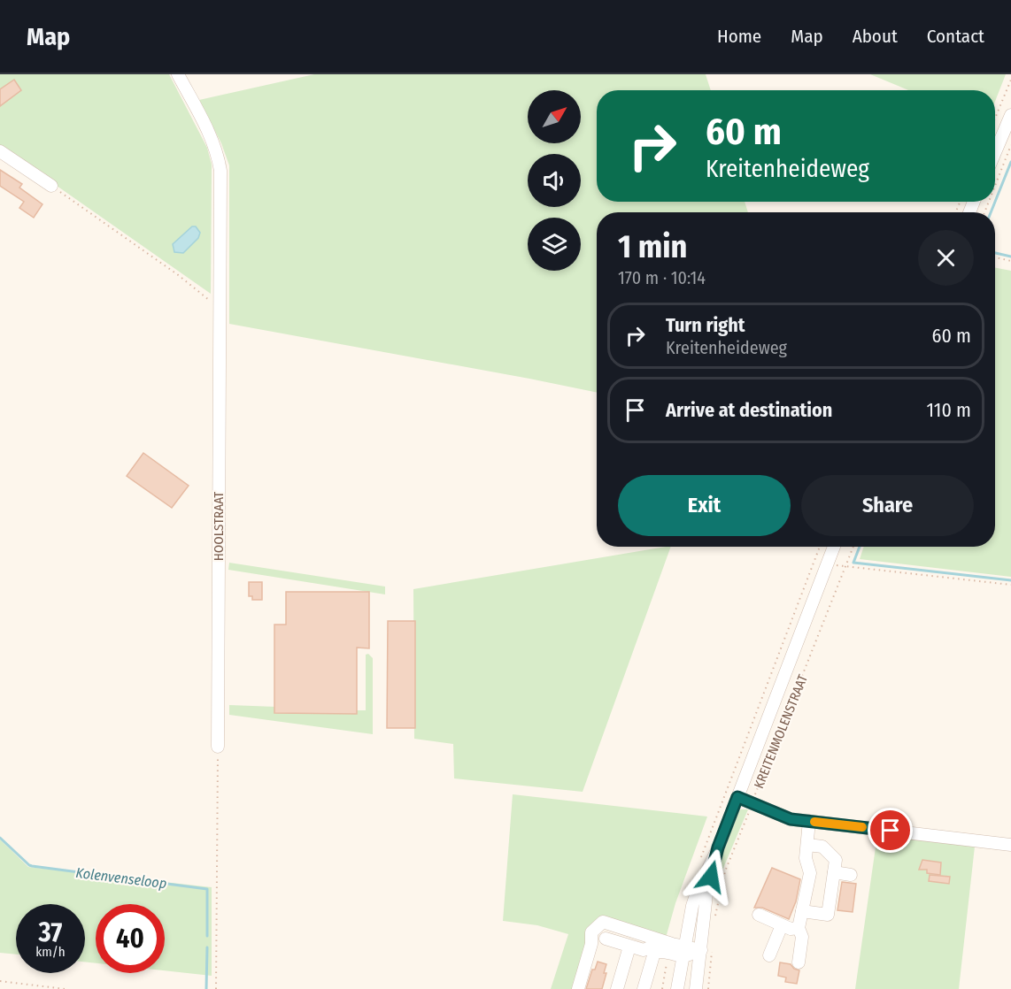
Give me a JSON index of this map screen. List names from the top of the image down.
{
  "streets": {
    "street": ["HOOLSTRAAT", "KREITENMOLENSTRAAT"]
  },
  "water": ["Kolenvenseloop"],
  "north": "top right",
  "page": {
    "header": "Map",
    "nav": [
      "Home",
      "Map",
      "About",
      "Contact"
    ],
    "turn": ["60 m", "Kreitenheideweg"],
    "heading": ["1 min", "170 m · 10:14"],
    "list": [
      {
        "name": "Turn right",
        "note": "Kreitenheideweg",
        "value": "60 m"
      },
      {
        "name": "Arrive at destination",
        "value": "110 m"
      }
    ],
    "buttons": ["Exit", "Share"],
    "speed": "37 km/h",
    "limit": "40"
  }
}
